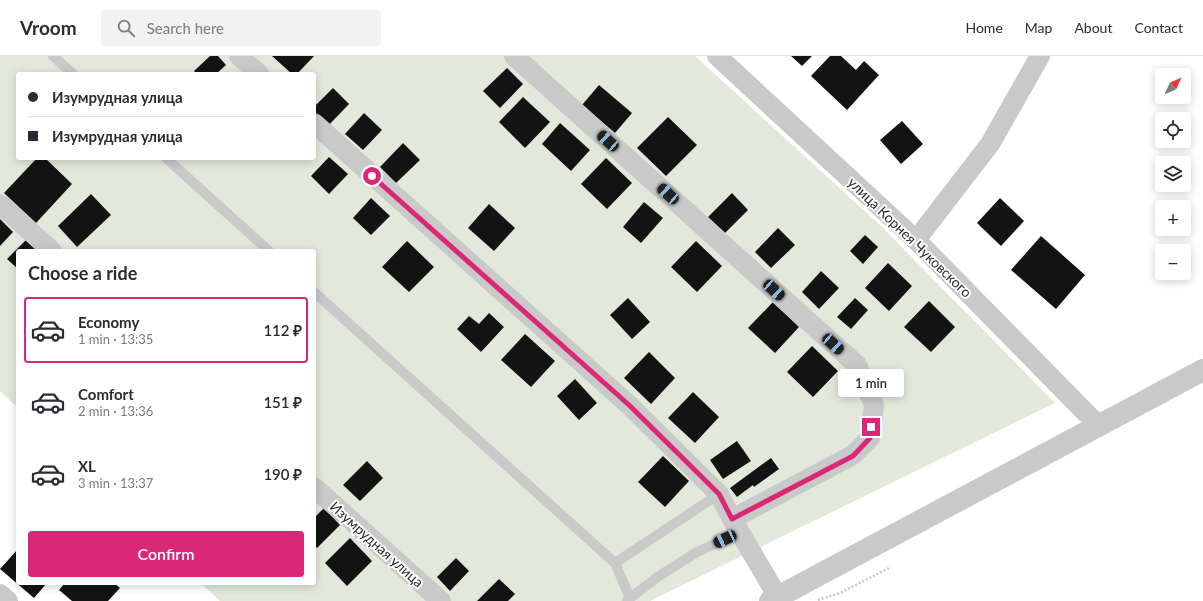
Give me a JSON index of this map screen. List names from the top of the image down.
{
  "streets": {
    "street": ["улица Корнея Чуковского", "Изумрудная улица"]
  },
  "north": "top right",
  "page": {
    "header": "Vroom",
    "search": "Search here",
    "nav": [
      "Home",
      "Map",
      "About",
      "Contact"
    ],
    "map_buttons": ["+", "−"],
    "banner": ["Изумрудная улица", "Изумрудная улица"],
    "heading": "Choose a ride",
    "list": [
      {
        "name": "Economy",
        "note": "1 min · 13:35",
        "value": "112 ₽"
      },
      {
        "name": "Comfort",
        "note": "2 min · 13:36",
        "value": "151 ₽"
      },
      {
        "name": "XL",
        "note": "3 min · 13:37",
        "value": "190 ₽"
      }
    ],
    "bubble": "1 min",
    "buttons": "Confirm"
  }
}
